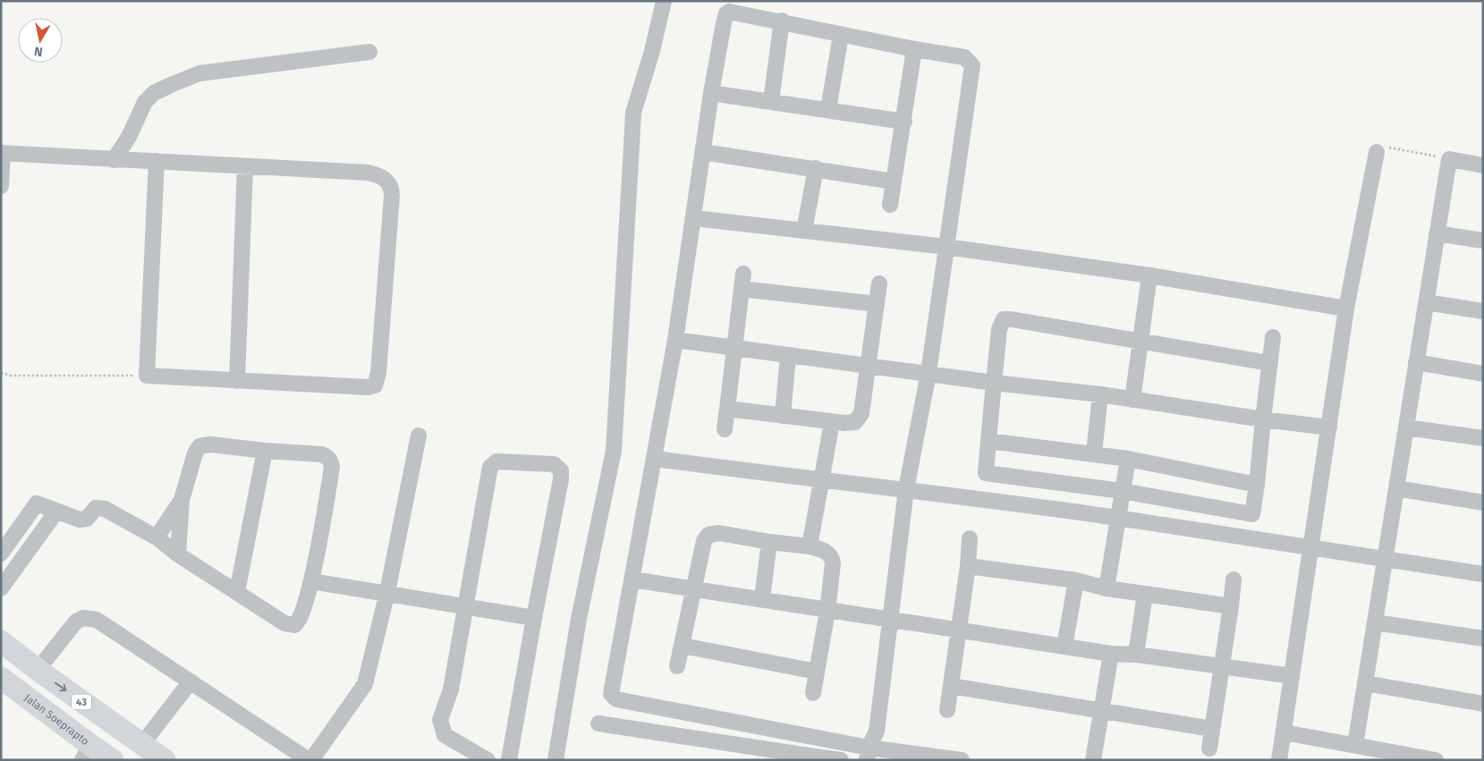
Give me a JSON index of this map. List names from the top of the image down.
{
  "streets": {
    "highway": ["43", "Jalan Soeprapto"]
  },
  "north": "bottom"
}
